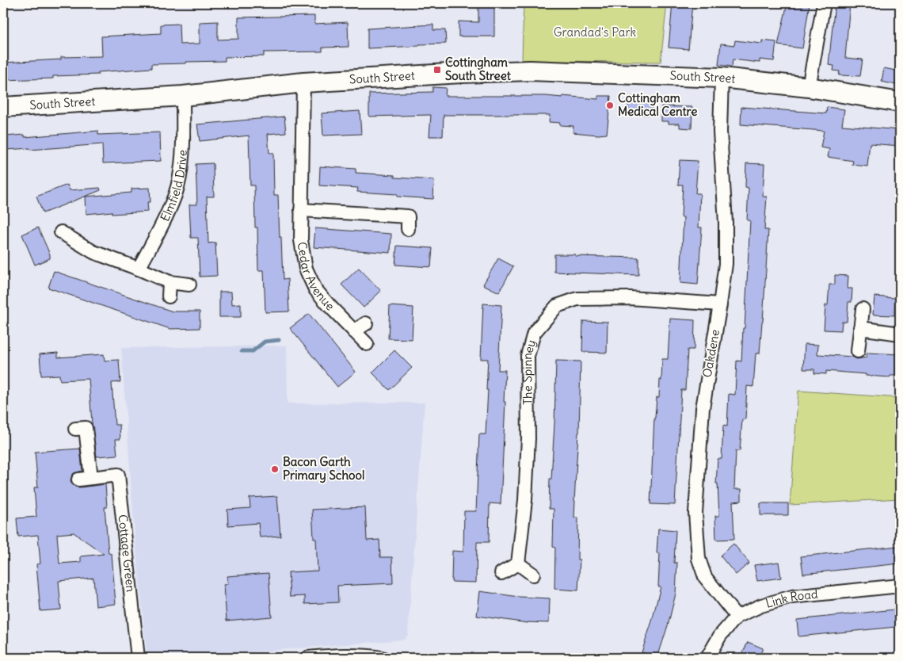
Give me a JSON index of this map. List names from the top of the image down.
{
  "streets": {
    "main road": ["South Street"],
    "street": [
      "Elmfield Drive",
      "Cedar Avenue",
      "Oakdene",
      "The Spinney",
      "Cottage Green",
      "Link Road"
    ]
  },
  "crossings": [
    ["South Street", "Elmfield Drive"],
    ["South Street", "Cedar Avenue"],
    ["South Street", "Oakdene"],
    ["Oakdene", "The Spinney"],
    ["Oakdene", "Link Road"]
  ],
  "parks": ["Grandad's Park"],
  "places": {
    "transit": ["Cottingham South Street"],
    "other": ["Cottingham Medical Centre", "Bacon Garth Primary School"]
  }
}
